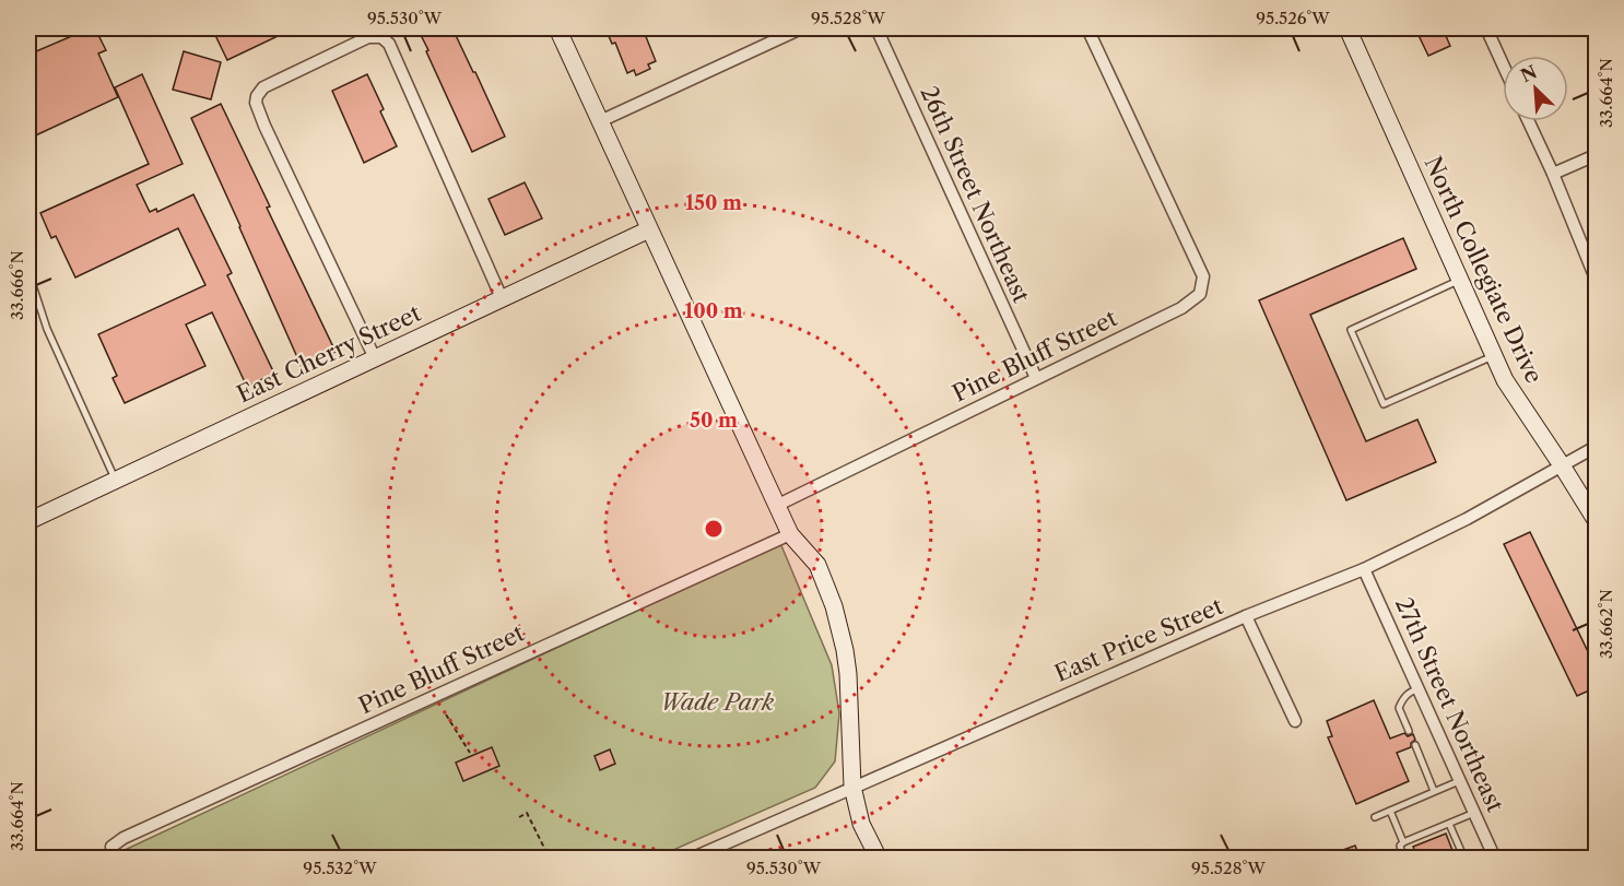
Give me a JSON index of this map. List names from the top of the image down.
{
  "streets": {
    "street": [
      "26th Street Northeast",
      "North Collegiate Drive",
      "East Cherry Street",
      "Pine Bluff Street",
      "East Price Street",
      "27th Street Northeast"
    ]
  },
  "crossings": [
    ["26th Street Northeast", "Pine Bluff Street"],
    ["North Collegiate Drive", "East Price Street"],
    ["East Price Street", "27th Street Northeast"]
  ],
  "parks": ["Wade Park"],
  "north": "top left",
  "coordinates": [
    "95.530°W",
    "95.528°W",
    "95.526°W",
    "33.664°N",
    "33.666°N",
    "33.662°N",
    "95.532°W"
  ],
  "rings": ["150 m", "100 m", "50 m"]
}
